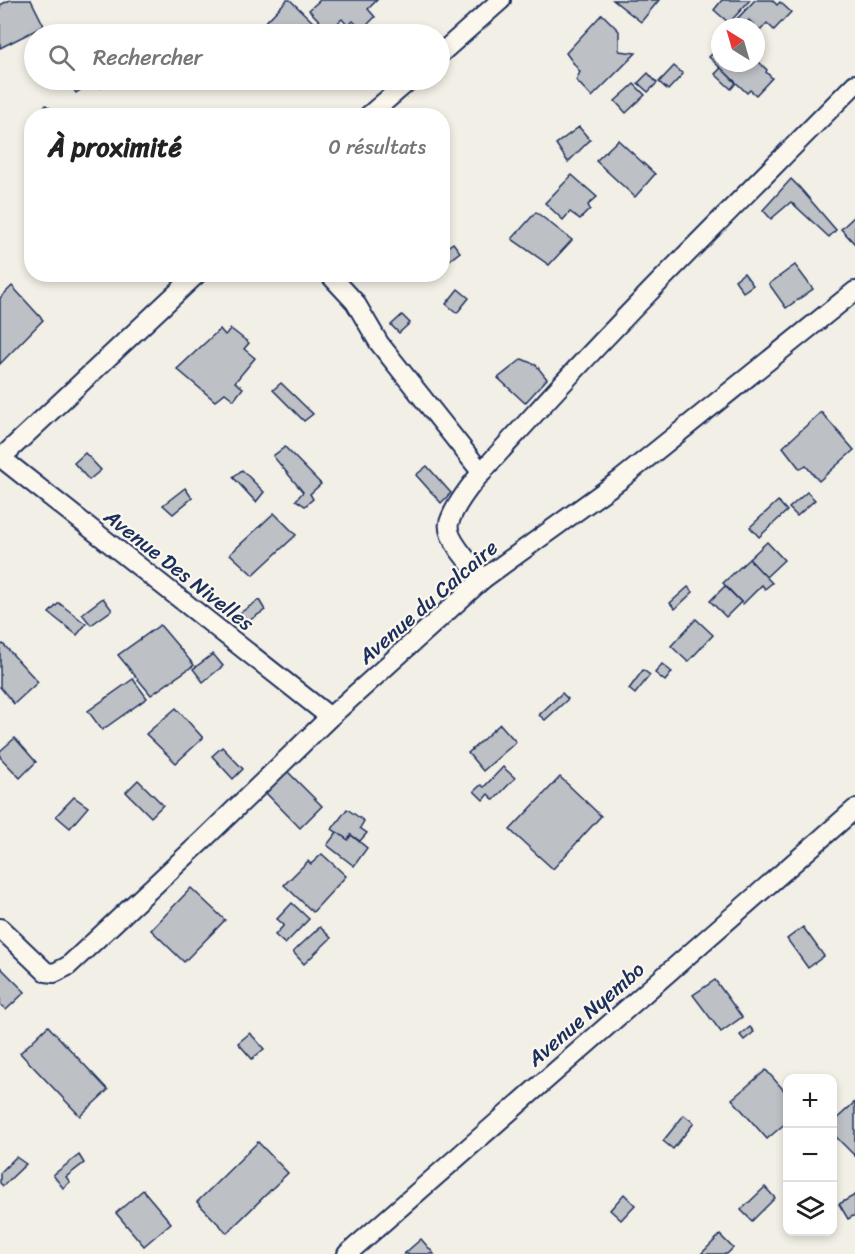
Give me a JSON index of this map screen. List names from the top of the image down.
{
  "streets": {
    "street": ["Avenue Des Nivelles", "Avenue du Calcaire", "Avenue Nyembo"]
  },
  "crossings": [
    ["Avenue Des Nivelles", "Avenue du Calcaire"]
  ],
  "north": "top left",
  "page": {
    "search": "Rechercher",
    "heading": ["À proximité", "0 résultats"],
    "map_buttons": ["+", "−"]
  }
}
